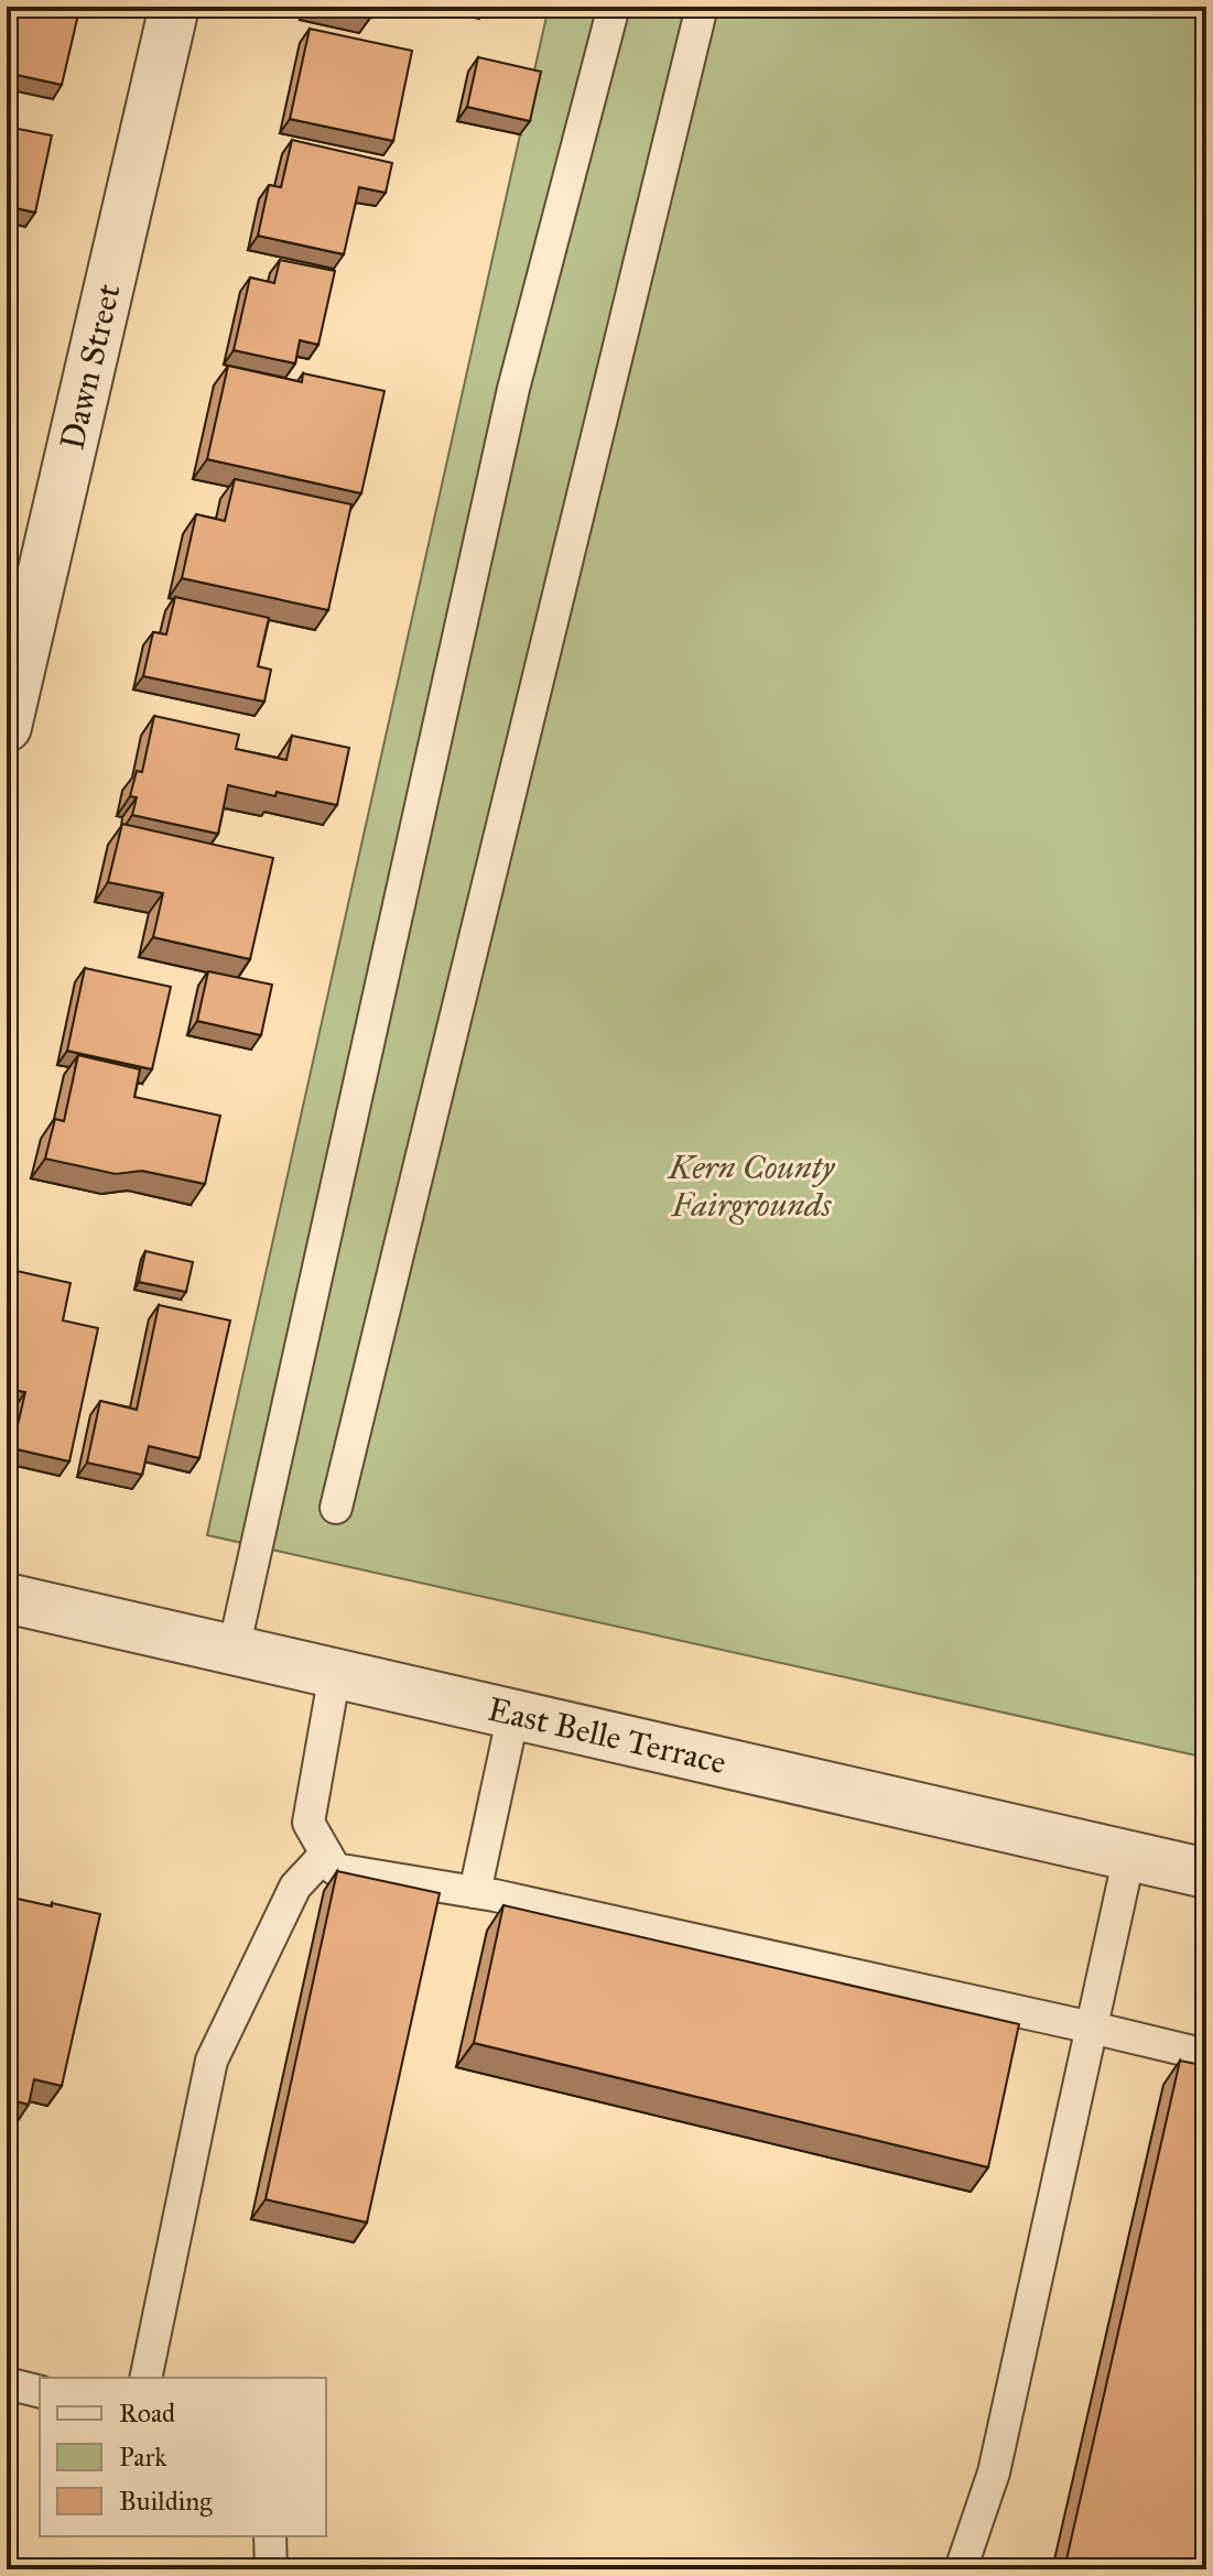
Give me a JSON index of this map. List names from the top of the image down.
{
  "streets": {
    "street": ["Dawn Street", "East Belle Terrace"]
  },
  "parks": ["Kern County Fairgrounds"],
  "legend": ["Road", "Park", "Building"]
}
